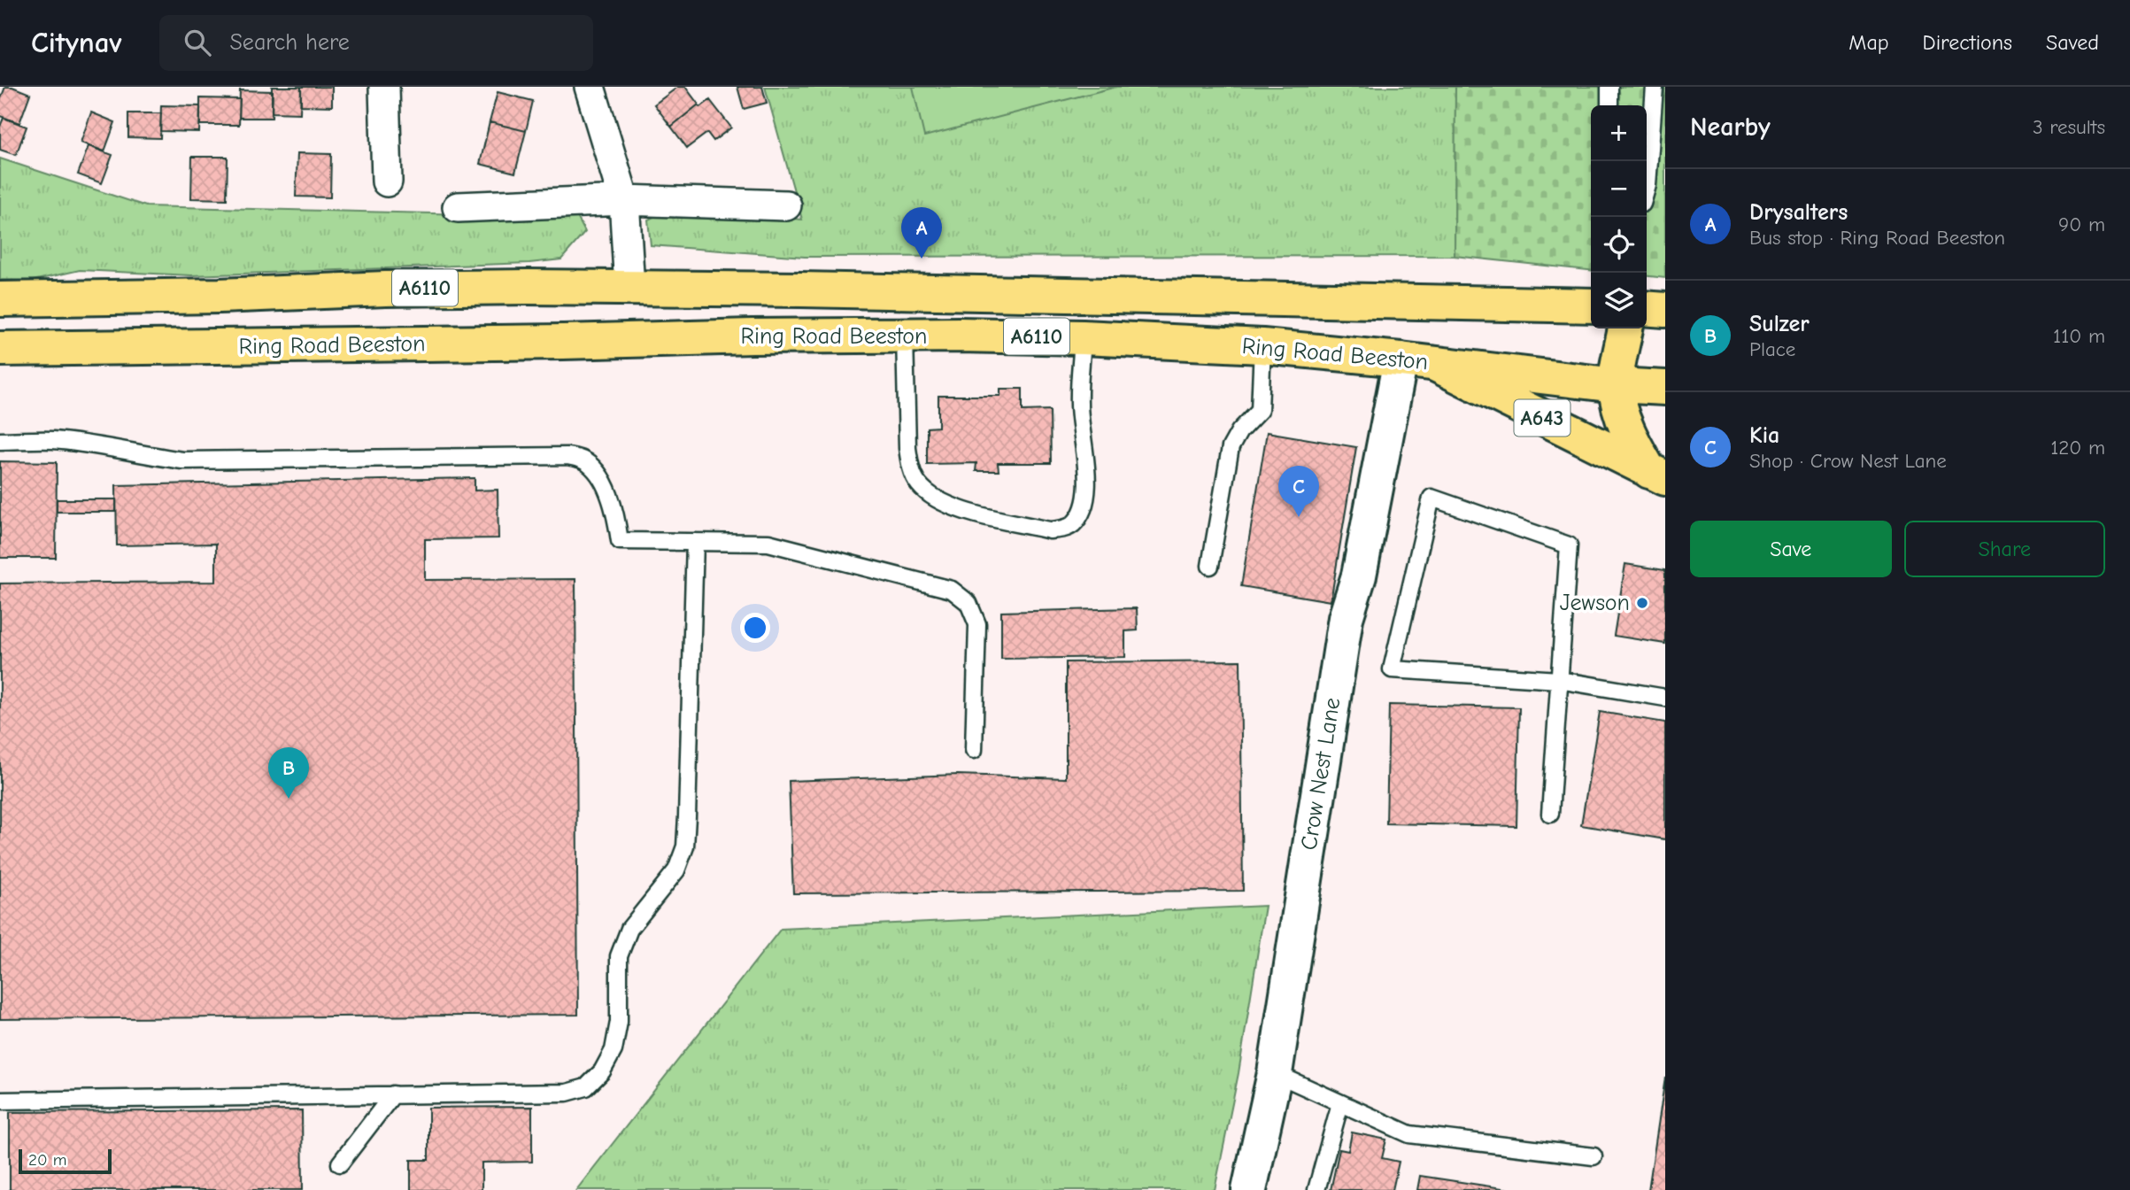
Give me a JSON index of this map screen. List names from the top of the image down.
{
  "streets": {
    "main road": ["A6110", "Ring Road Beeston", "A643"],
    "street": ["Crow Nest Lane"]
  },
  "crossings": [
    ["Ring Road Beeston", "A643"],
    ["Ring Road Beeston", "Crow Nest Lane"]
  ],
  "places": ["Jewson"],
  "scale_bar": "20 m",
  "page": {
    "header": "Citynav",
    "search": "Search here",
    "nav": ["Map", "Directions", "Saved"],
    "heading": ["Nearby", "3 results"],
    "map_buttons": ["+", "−"],
    "list": [
      {
        "mark": "A",
        "name": "Drysalters",
        "note": "Bus stop · Ring Road Beeston",
        "value": "90 m"
      },
      {
        "mark": "B",
        "name": "Sulzer",
        "note": "Place",
        "value": "110 m"
      },
      {
        "mark": "C",
        "name": "Kia",
        "note": "Shop · Crow Nest Lane",
        "value": "120 m"
      }
    ],
    "pins": ["A", "C", "B"],
    "buttons": ["Save", "Share"],
    "scale": "20 m"
  }
}
